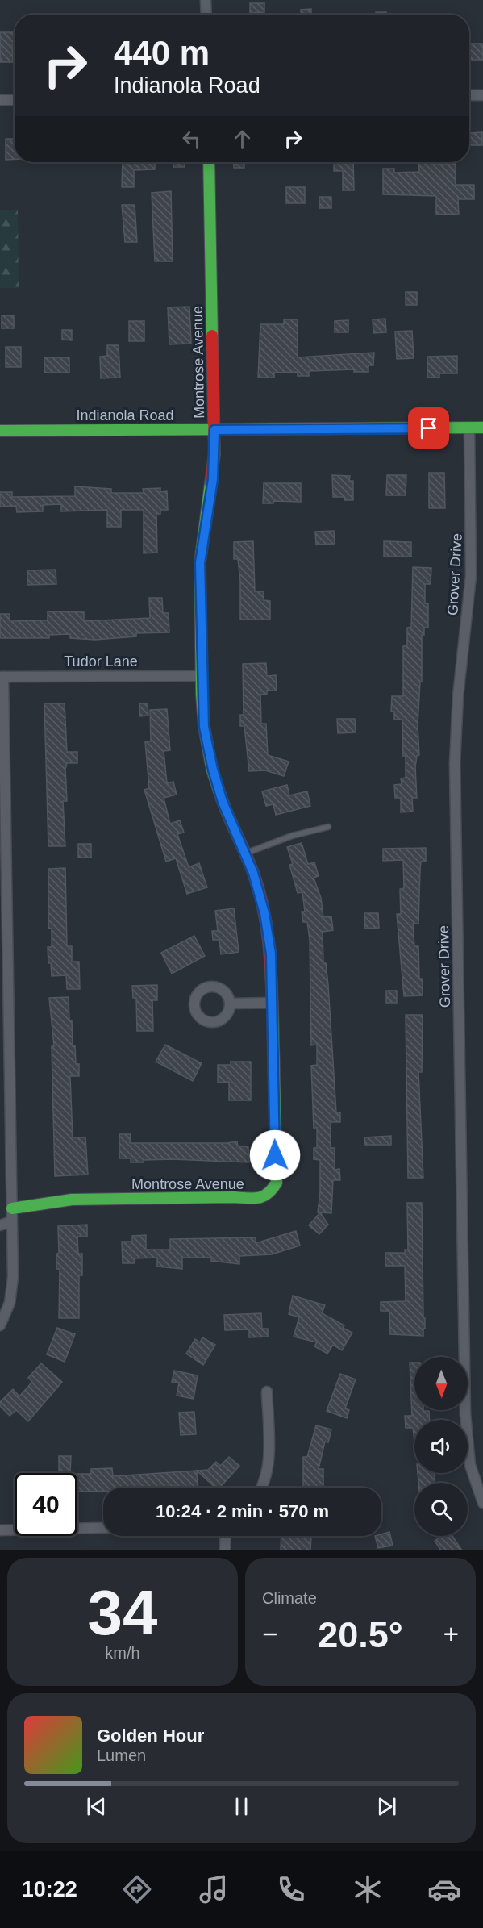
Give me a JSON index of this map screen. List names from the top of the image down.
{
  "streets": {
    "street": [
      "Montrose Avenue",
      "Indianola Road",
      "Grover Drive",
      "Tudor Lane"
    ]
  },
  "crossings": [
    ["Montrose Avenue", "Indianola Road"],
    ["Montrose Avenue", "Tudor Lane"],
    ["Indianola Road", "Grover Drive"]
  ],
  "north": "bottom",
  "page": {
    "turn": ["440 m", "Indianola Road"],
    "limit": "40",
    "trip": "10:24 · 2 min · 570 m",
    "tile": [
      ["34", "km/h"],
      "Climate"
    ],
    "heat": ["−", "20.5°", "+"],
    "song": ["Golden Hour", "Lumen"],
    "tabs": "10:22"
  }
}
